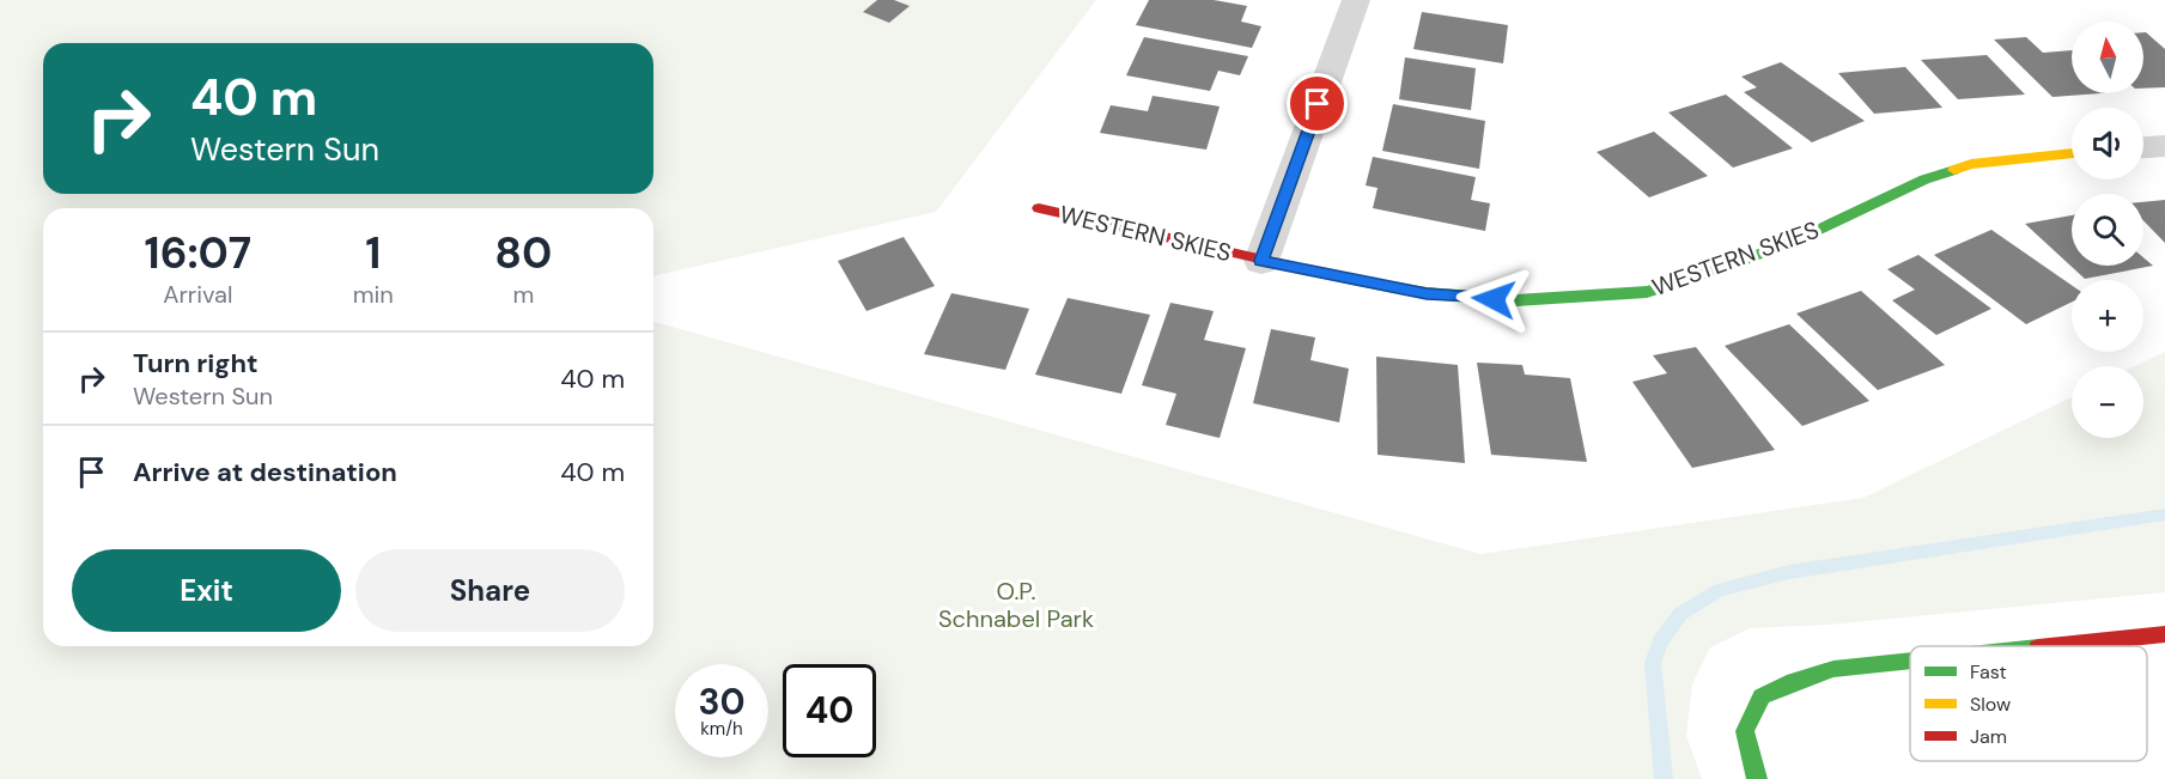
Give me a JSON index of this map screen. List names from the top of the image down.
{
  "streets": {
    "street": ["WESTERN SKIES"]
  },
  "parks": ["O.P. Schnabel Park"],
  "legend": ["Fast", "Slow", "Jam"],
  "north": "top",
  "page": {
    "map_buttons": ["+", "−"],
    "turn": ["40 m", "Western Sun"],
    "eta": [
      "16:07",
      "Arrival",
      "1",
      "min",
      "80",
      "m"
    ],
    "list": [
      {
        "name": "Turn right",
        "note": "Western Sun",
        "value": "40 m"
      },
      {
        "name": "Arrive at destination",
        "value": "40 m"
      }
    ],
    "buttons": ["Exit", "Share"],
    "speed": "30 km/h",
    "limit": "40"
  }
}
